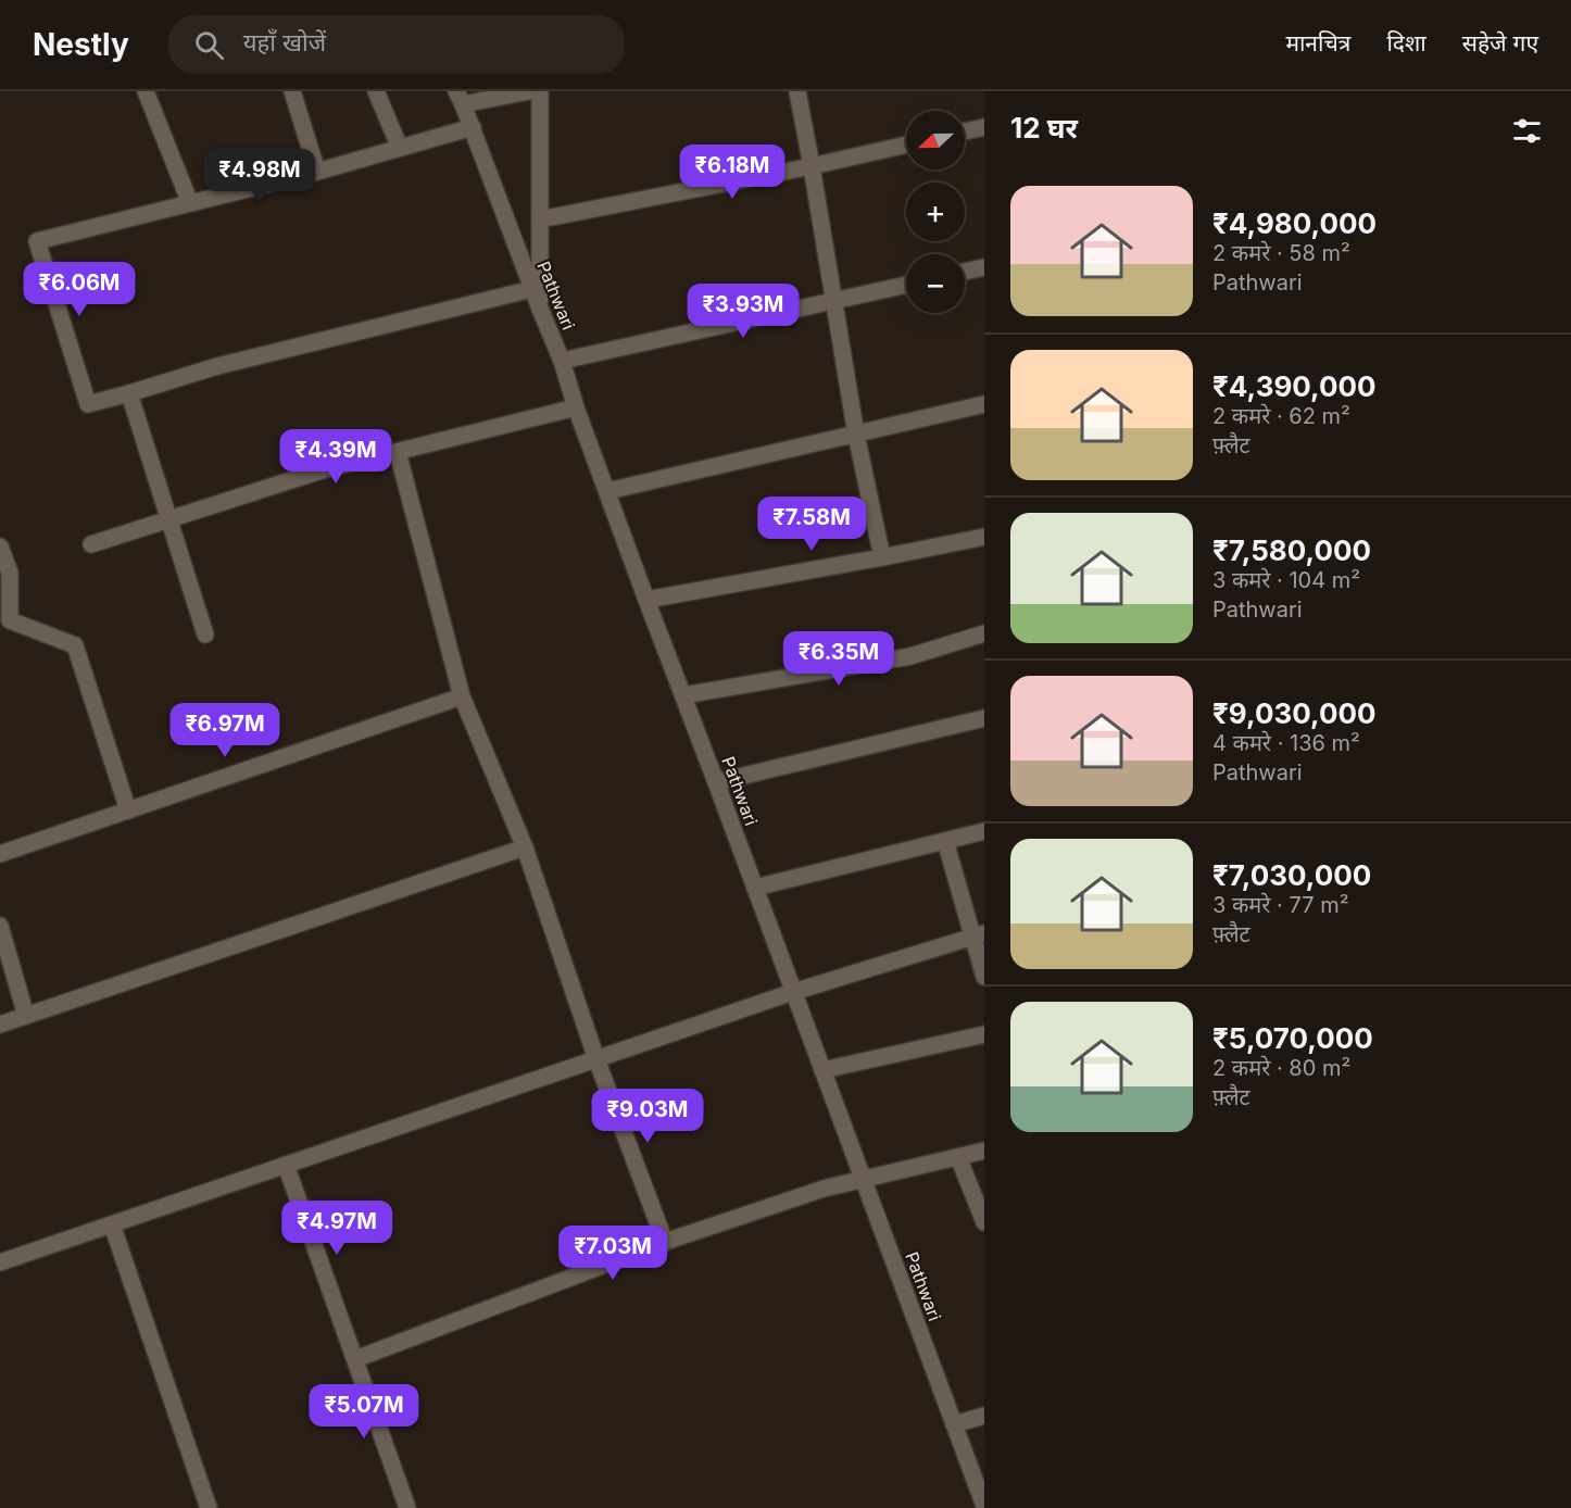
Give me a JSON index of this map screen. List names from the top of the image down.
{
  "streets": {
    "street": ["Pathwari"]
  },
  "north": "left",
  "page": {
    "header": "Nestly",
    "search": "यहाँ खोजें",
    "nav": ["मानचित्र", "दिशा", "सहेजे गए"],
    "heading": "12 घर",
    "map_buttons": ["+", "−"],
    "price": [
      "₹6.18M",
      "₹4.98M",
      "₹6.06M",
      "₹3.93M",
      "₹4.39M",
      "₹7.58M",
      "₹6.35M",
      "₹6.97M",
      "₹9.03M",
      "₹4.97M",
      "₹7.03M",
      "₹5.07M"
    ],
    "list": [
      {
        "name": "₹4,980,000",
        "note": "2 कमरे · 58 m² · Pathwari"
      },
      {
        "name": "₹4,390,000",
        "note": "2 कमरे · 62 m² · फ़्लैट"
      },
      {
        "name": "₹7,580,000",
        "note": "3 कमरे · 104 m² · Pathwari"
      },
      {
        "name": "₹9,030,000",
        "note": "4 कमरे · 136 m² · Pathwari"
      },
      {
        "name": "₹7,030,000",
        "note": "3 कमरे · 77 m² · फ़्लैट"
      },
      {
        "name": "₹5,070,000",
        "note": "2 कमरे · 80 m² · फ़्लैट"
      }
    ]
  }
}
